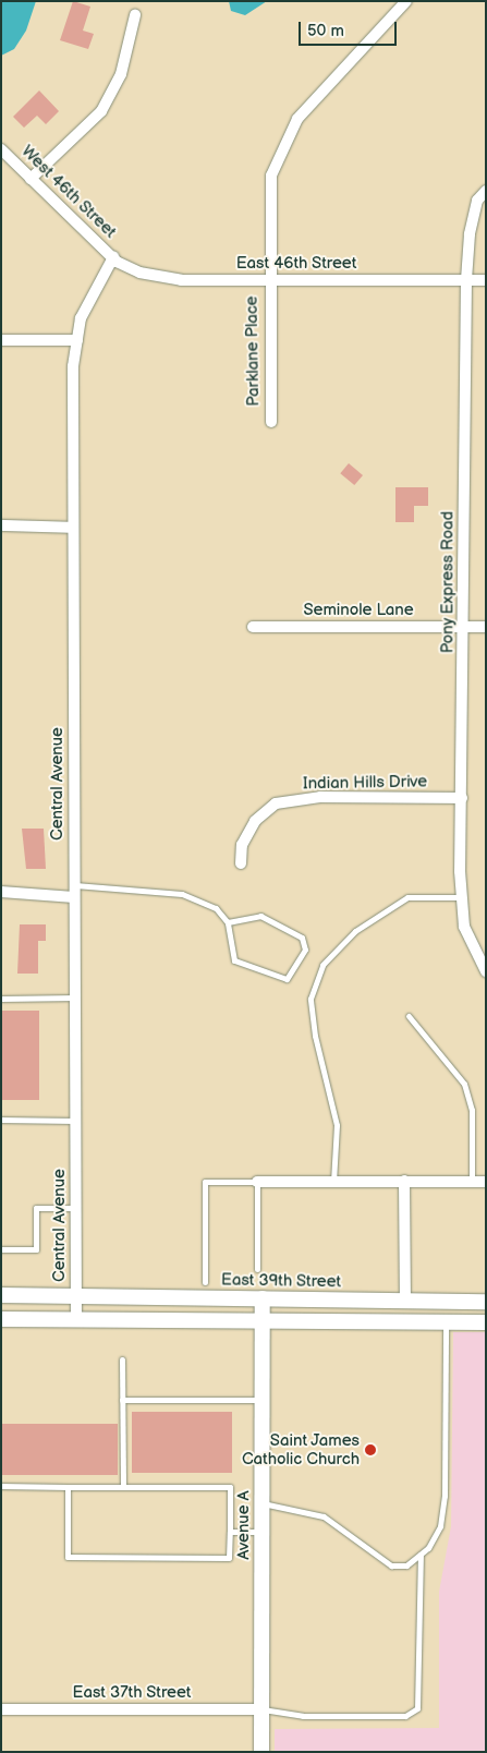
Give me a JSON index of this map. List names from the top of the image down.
{
  "streets": {
    "main road": ["East 39th Street", "Avenue A"],
    "street": [
      "West 46th Street",
      "East 46th Street",
      "Parklane Place",
      "Pony Express Road",
      "Seminole Lane",
      "Indian Hills Drive",
      "Central Avenue",
      "East 37th Street"
    ]
  },
  "crossings": [
    ["West 46th Street", "East 46th Street"],
    ["West 46th Street", "Central Avenue"],
    ["East 46th Street", "Parklane Place"],
    ["East 46th Street", "Pony Express Road"],
    ["East 46th Street", "Central Avenue"],
    ["Pony Express Road", "Seminole Lane"],
    ["Pony Express Road", "Indian Hills Drive"],
    ["Central Avenue", "East 39th Street"],
    ["East 39th Street", "Avenue A"],
    ["Avenue A", "East 37th Street"]
  ],
  "places": ["Saint James Catholic Church"],
  "scale_bar": "50 m"
}
